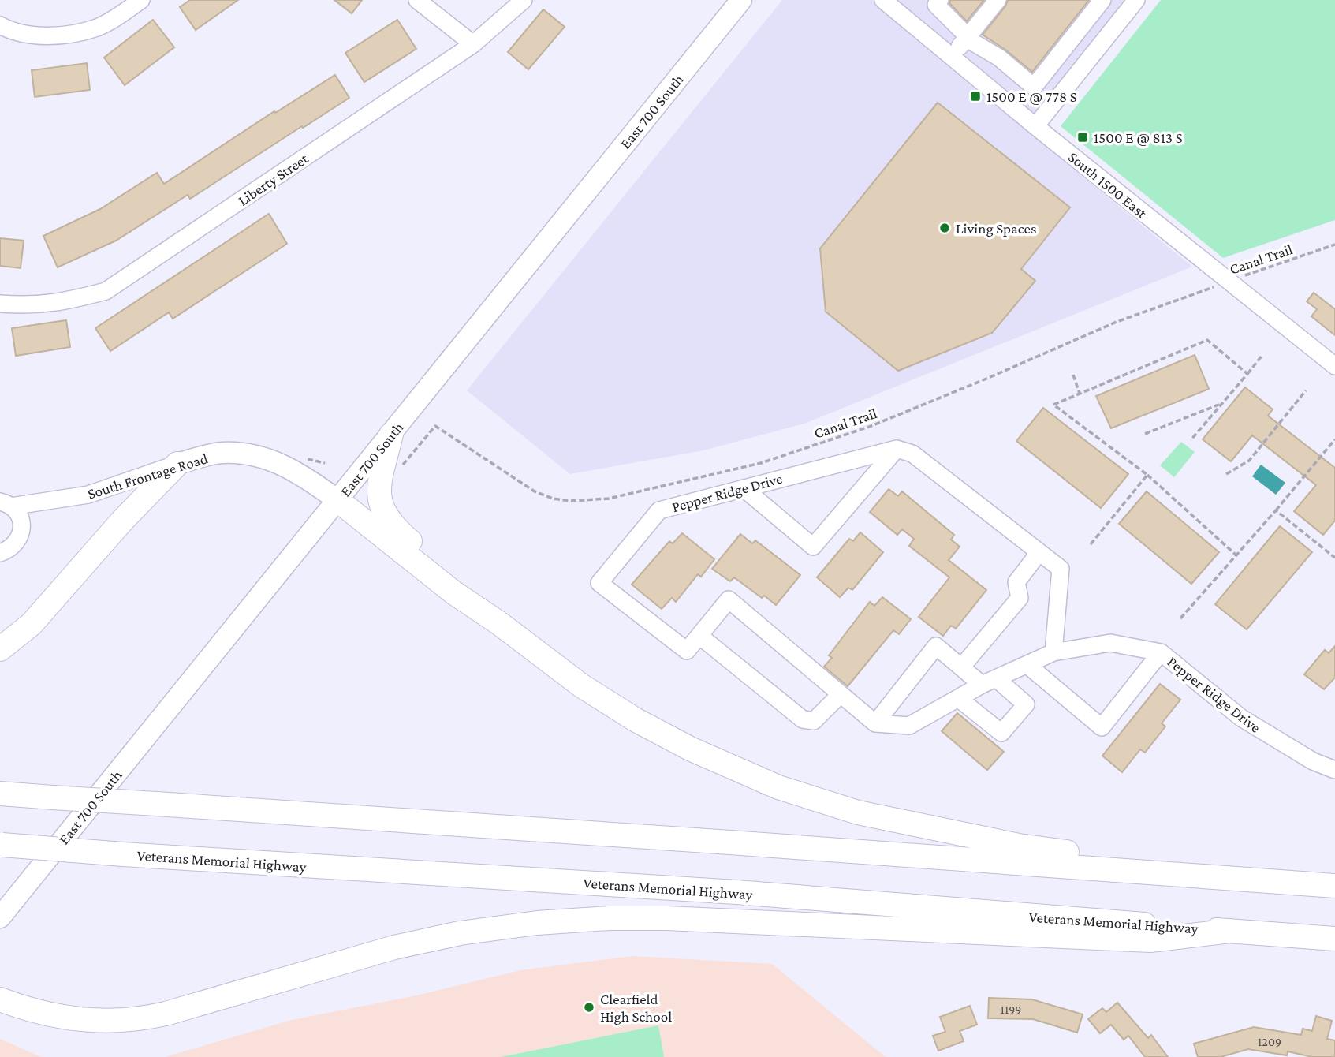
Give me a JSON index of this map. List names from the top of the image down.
{
  "streets": {
    "highway": ["Veterans Memorial Highway"],
    "main road": ["East 700 South", "South Frontage Road"],
    "street": ["Liberty Street", "South 1500 East", "Pepper Ridge Drive"],
    "path": ["Canal Trail"]
  },
  "crossings": [
    ["East 700 South", "South Frontage Road"],
    ["South 1500 East", "Canal Trail"]
  ],
  "places": {
    "transit": ["1500 E @ 778 S", "1500 E @ 813 S"],
    "other": ["Living Spaces", "Clearfield High School"]
  },
  "house_numbers": ["1199", "1209"]
}
